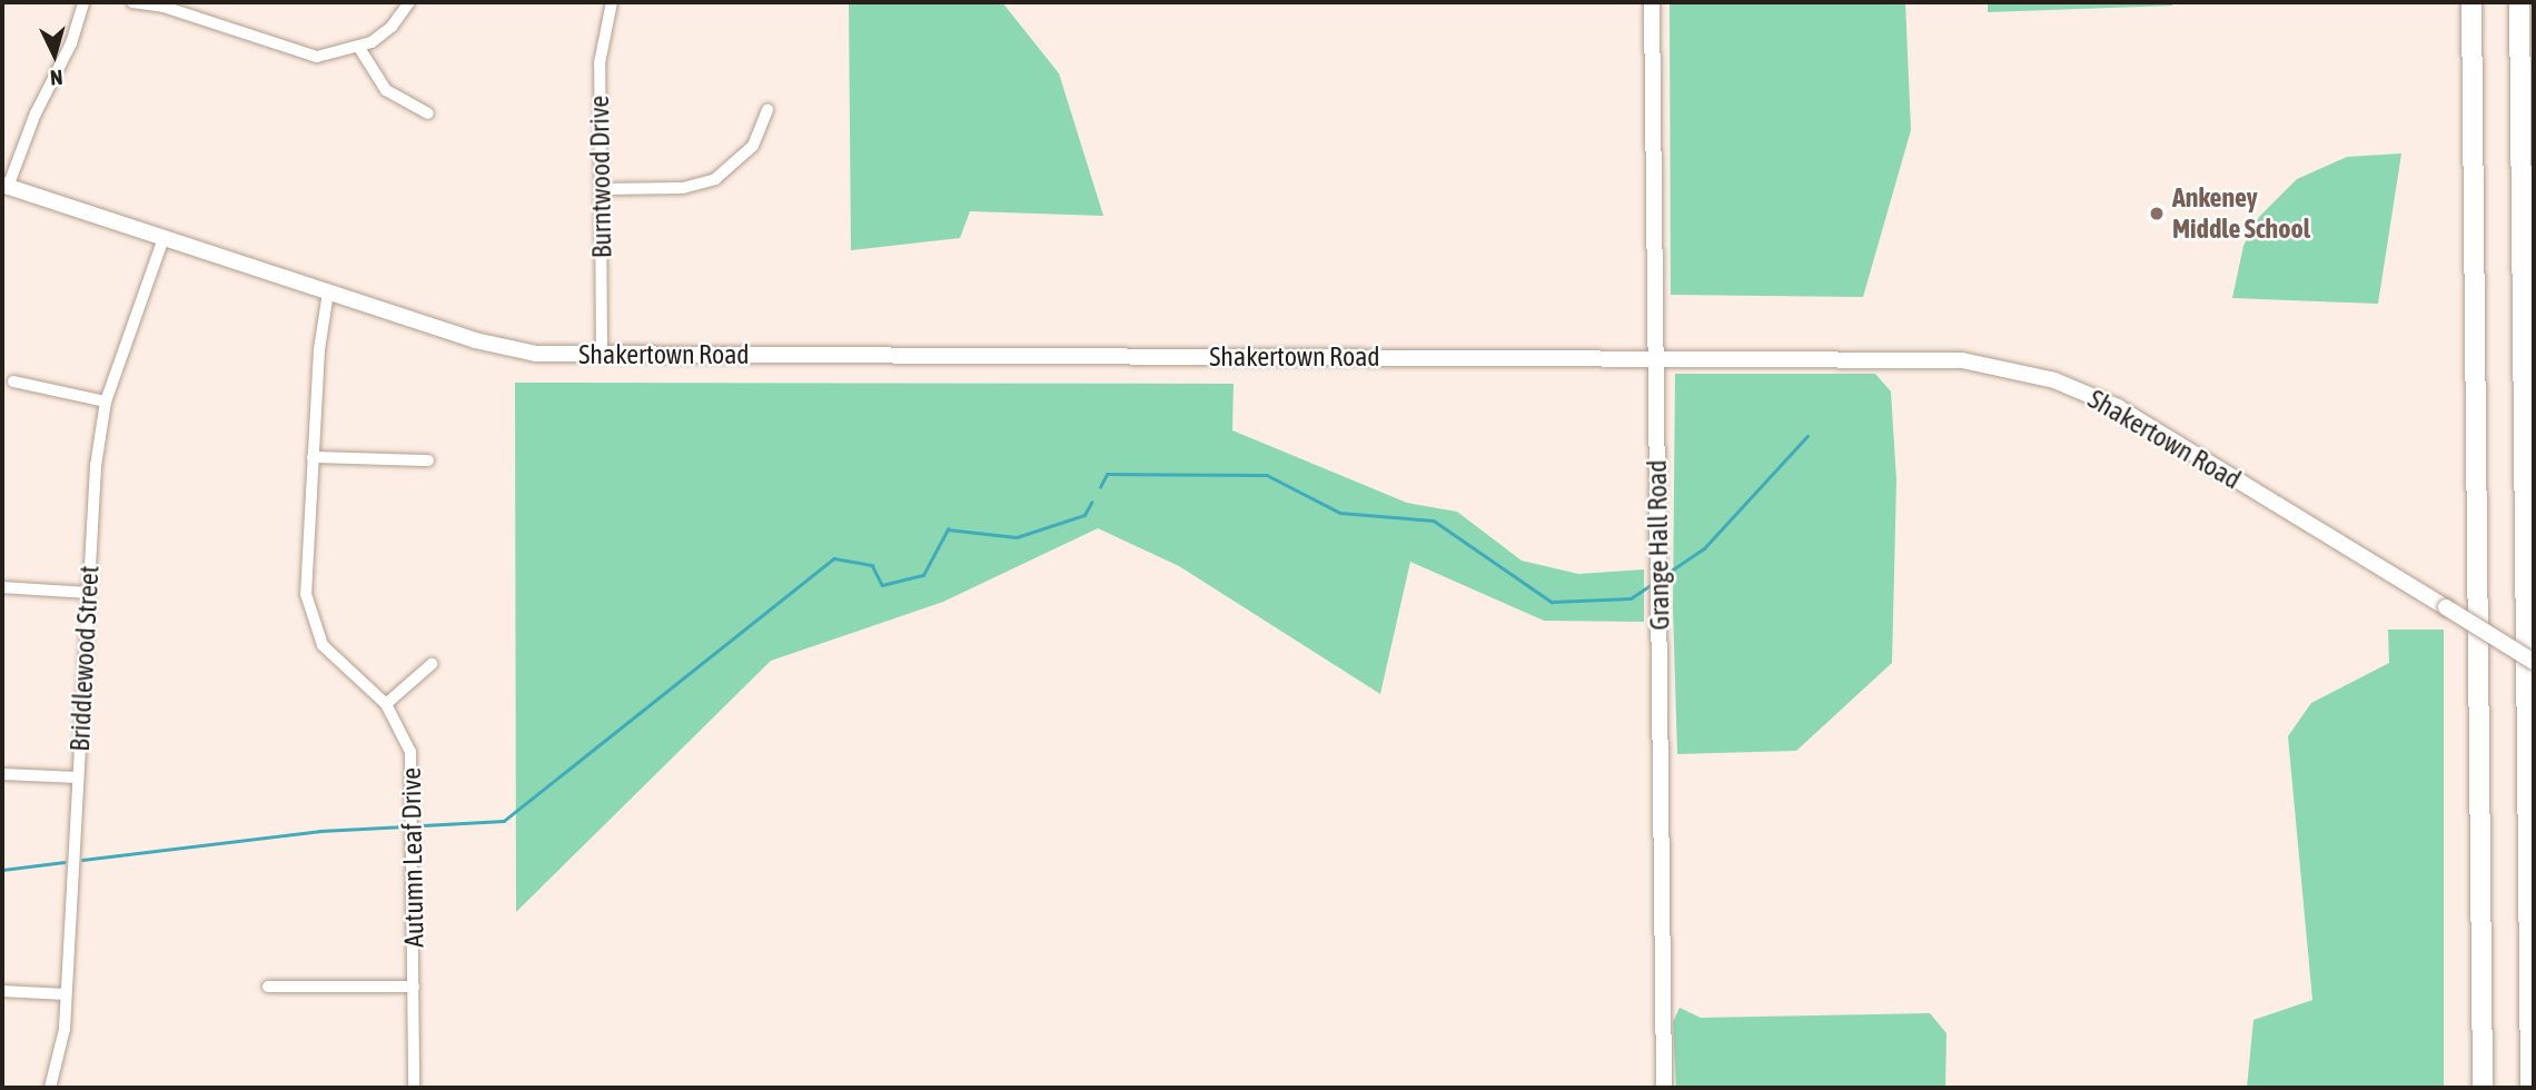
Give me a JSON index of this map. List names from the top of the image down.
{
  "streets": {
    "street": [
      "Burntwood Drive",
      "Shakertown Road",
      "Grange Hall Road",
      "Briddlewood Street",
      "Autumn Leaf Drive"
    ]
  },
  "crossings": [
    ["Burntwood Drive", "Shakertown Road"],
    ["Shakertown Road", "Grange Hall Road"],
    ["Shakertown Road", "Briddlewood Street"],
    ["Shakertown Road", "Autumn Leaf Drive"]
  ],
  "places": ["Ankeney Middle School"],
  "north": "bottom"
}
